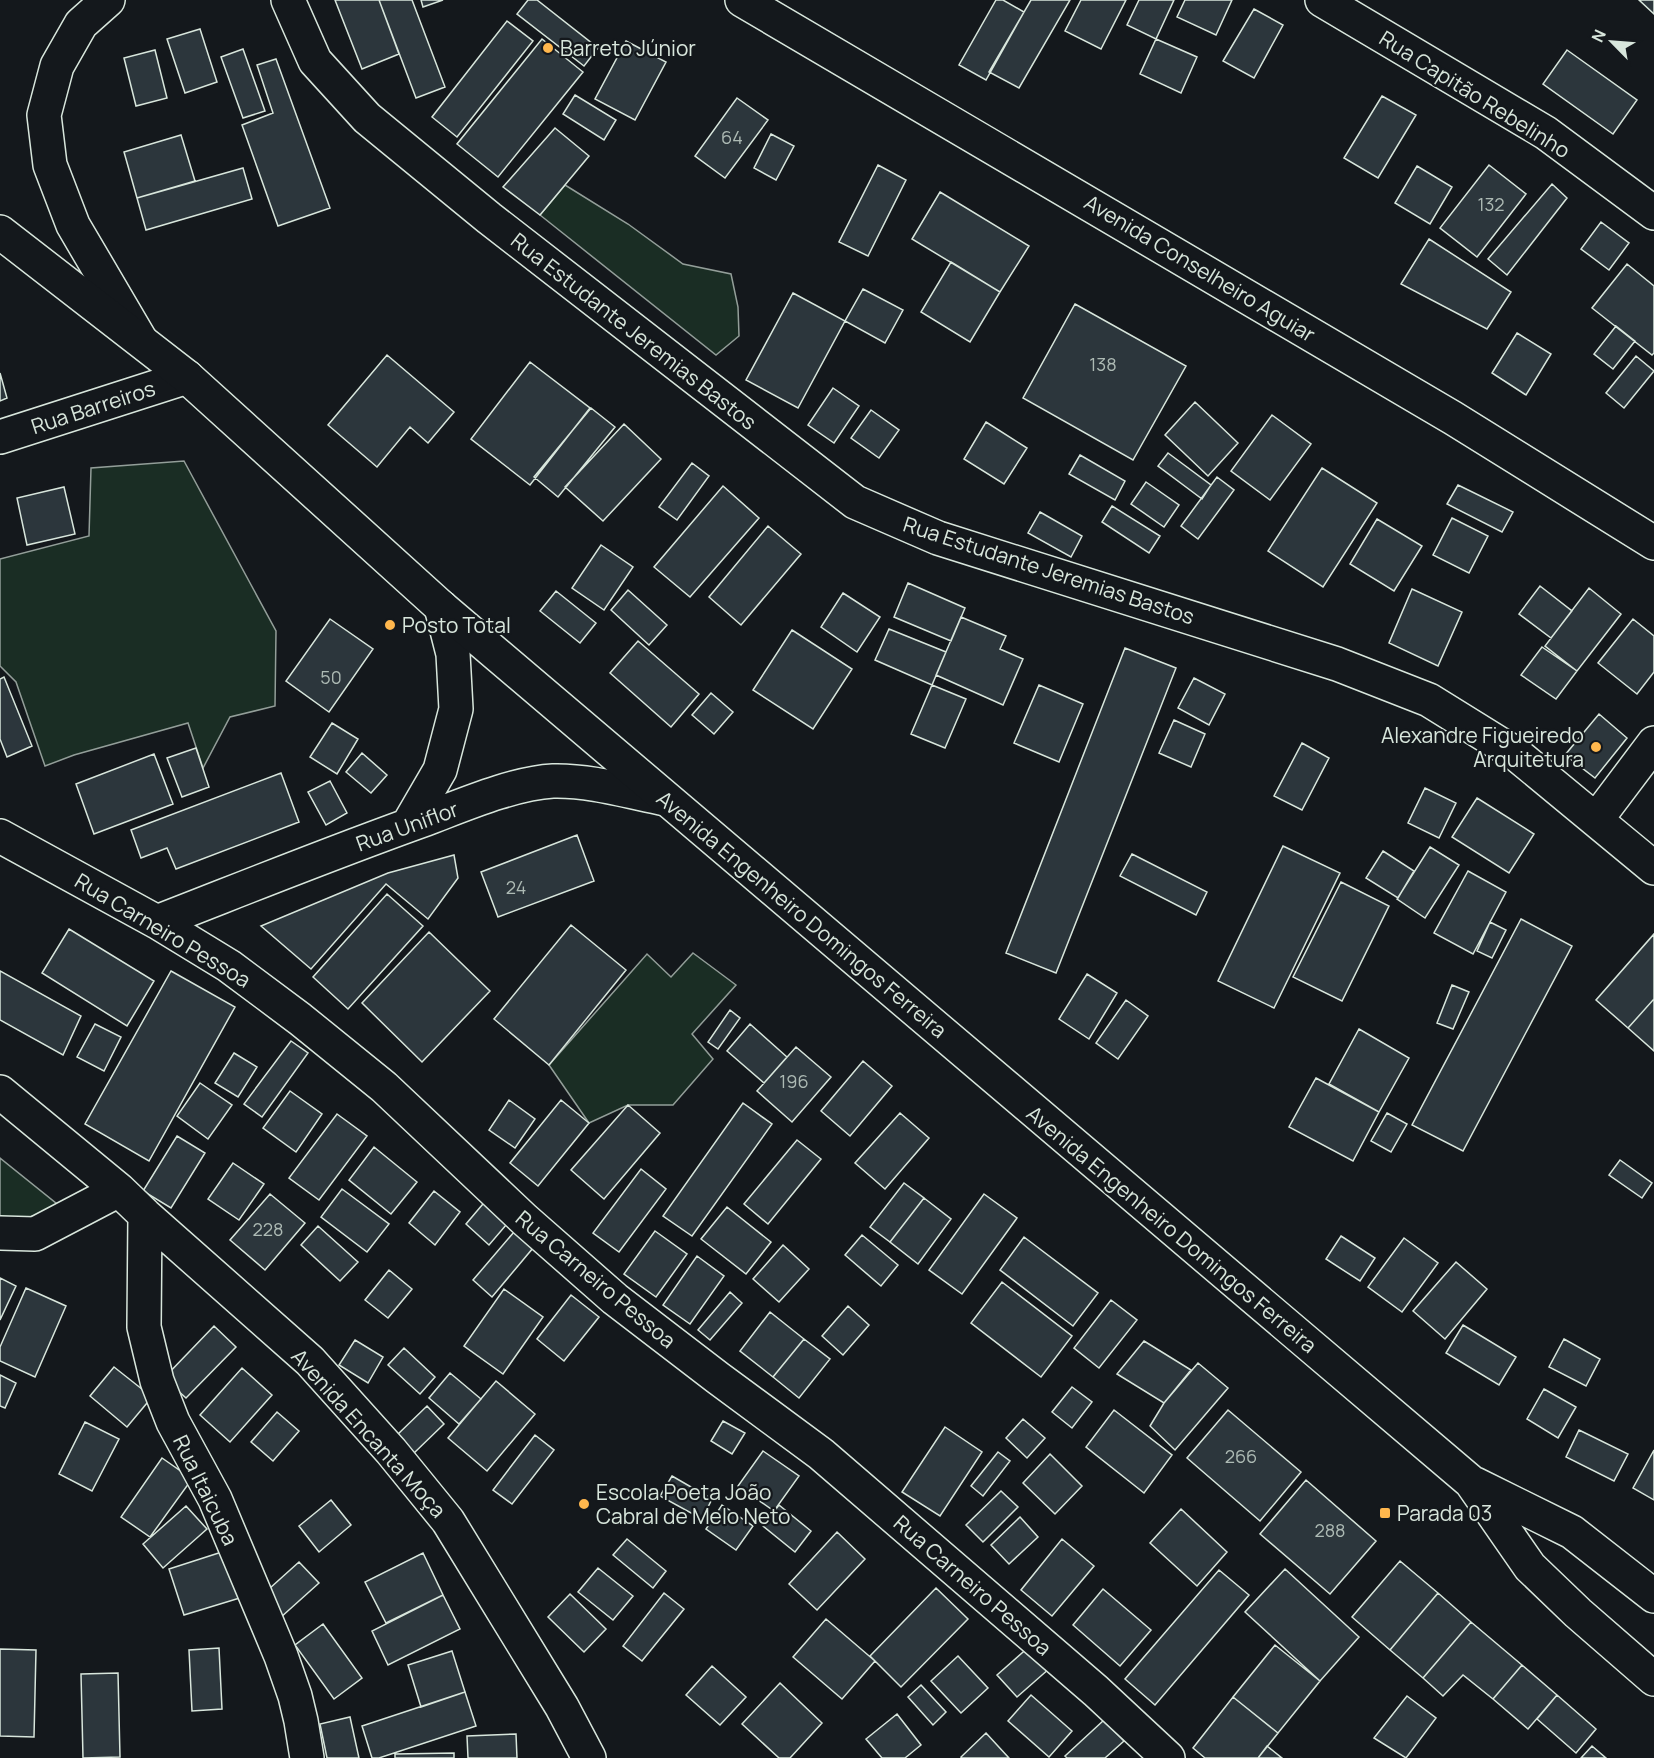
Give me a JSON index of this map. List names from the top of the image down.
{
  "streets": {
    "street": [
      "Rua Capitão Rebelinho",
      "Avenida Conselheiro Aguiar",
      "Rua Estudante Jeremias Bastos",
      "Rua Barreiros",
      "Rua Uniflor",
      "Avenida Engenheiro Domingos Ferreira",
      "Rua Carneiro Pessoa",
      "Avenida Encanta Moça",
      "Rua Itaicuba"
    ]
  },
  "crossings": [
    ["Rua Barreiros", "Avenida Engenheiro Domingos Ferreira"],
    ["Rua Uniflor", "Avenida Engenheiro Domingos Ferreira"],
    ["Rua Uniflor", "Rua Carneiro Pessoa"],
    ["Avenida Encanta Moça", "Rua Itaicuba"]
  ],
  "places": {
    "other": [
      "Barreto Júnior",
      "Posto Total",
      "Alexandre Figueiredo Arquitetura",
      "Escola Poeta João Cabral de Melo Neto"
    ],
    "transit": ["Parada 03"]
  },
  "house_numbers": [
    "64",
    "132",
    "138",
    "50",
    "24",
    "196",
    "228",
    "266",
    "288"
  ],
  "north": "top left"
}
